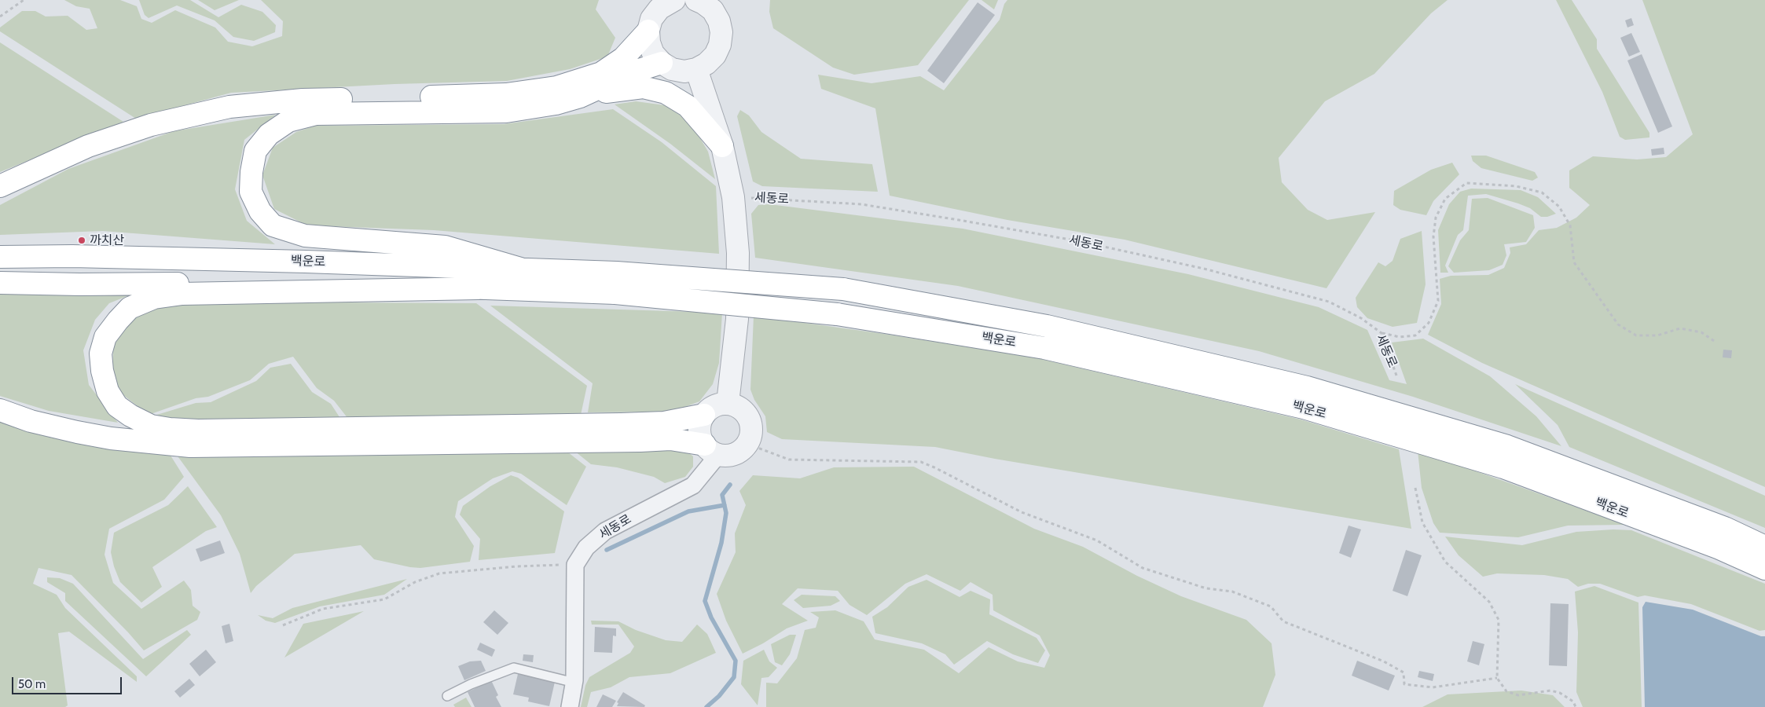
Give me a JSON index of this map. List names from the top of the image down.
{
  "streets": {
    "highway": ["백운로"],
    "street": ["세동로"]
  },
  "places": ["까치산"],
  "scale_bar": "50 m"
}
